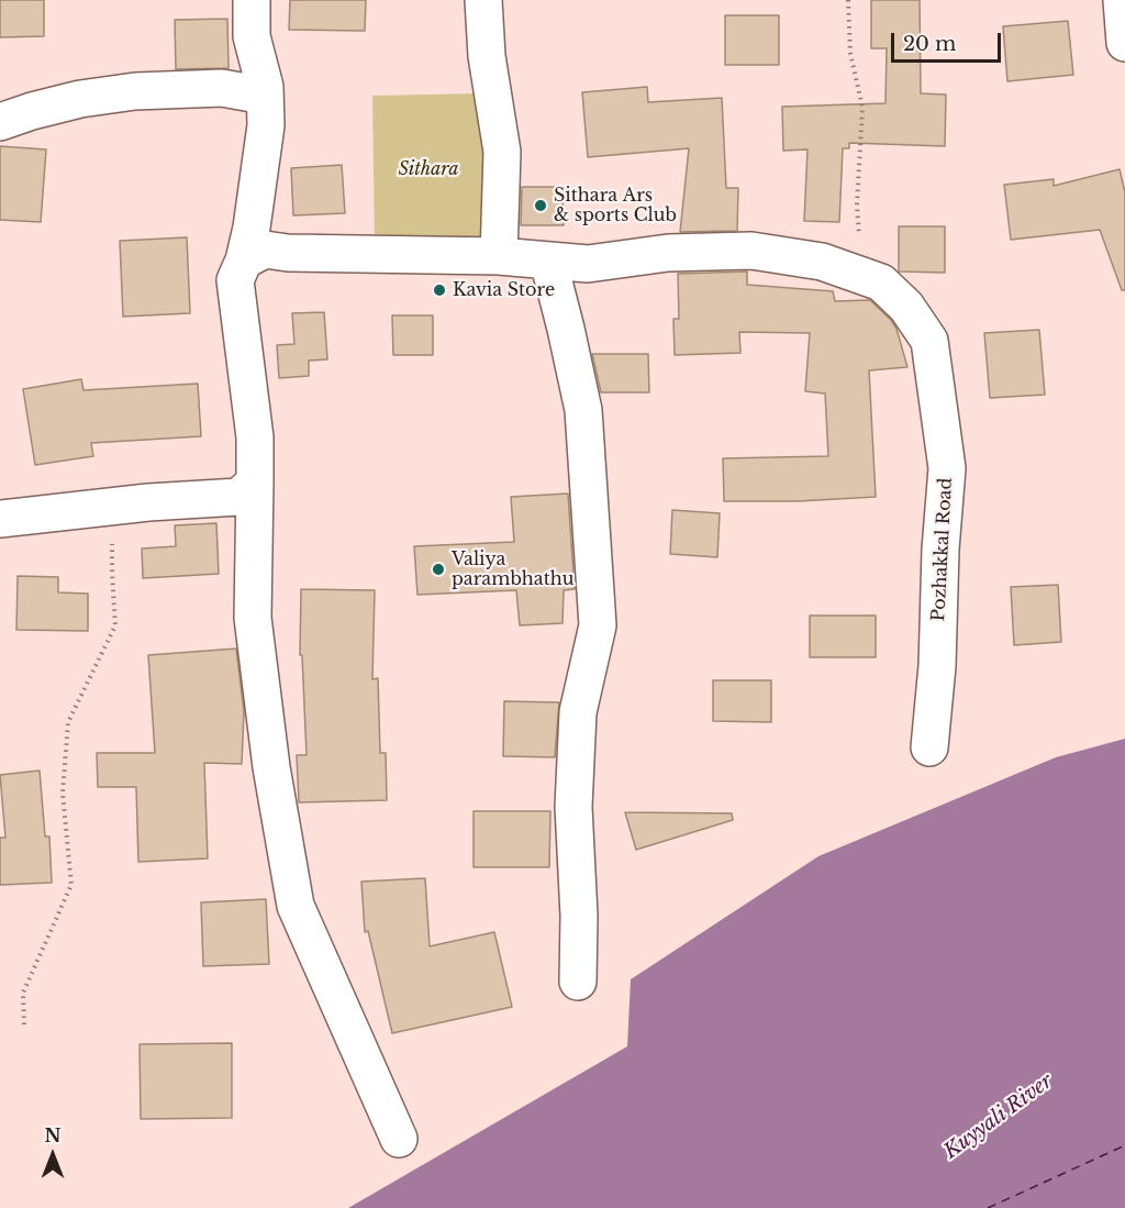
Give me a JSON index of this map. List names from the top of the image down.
{
  "streets": {
    "street": ["Pozhakkal Road"]
  },
  "water": ["Kuyyali River"],
  "parks": ["Sithara"],
  "places": ["Sithara Ars & sports Club", "Kavia Store", "Valiya parambhathu"],
  "scale_bar": "20 m",
  "north": "top"
}
